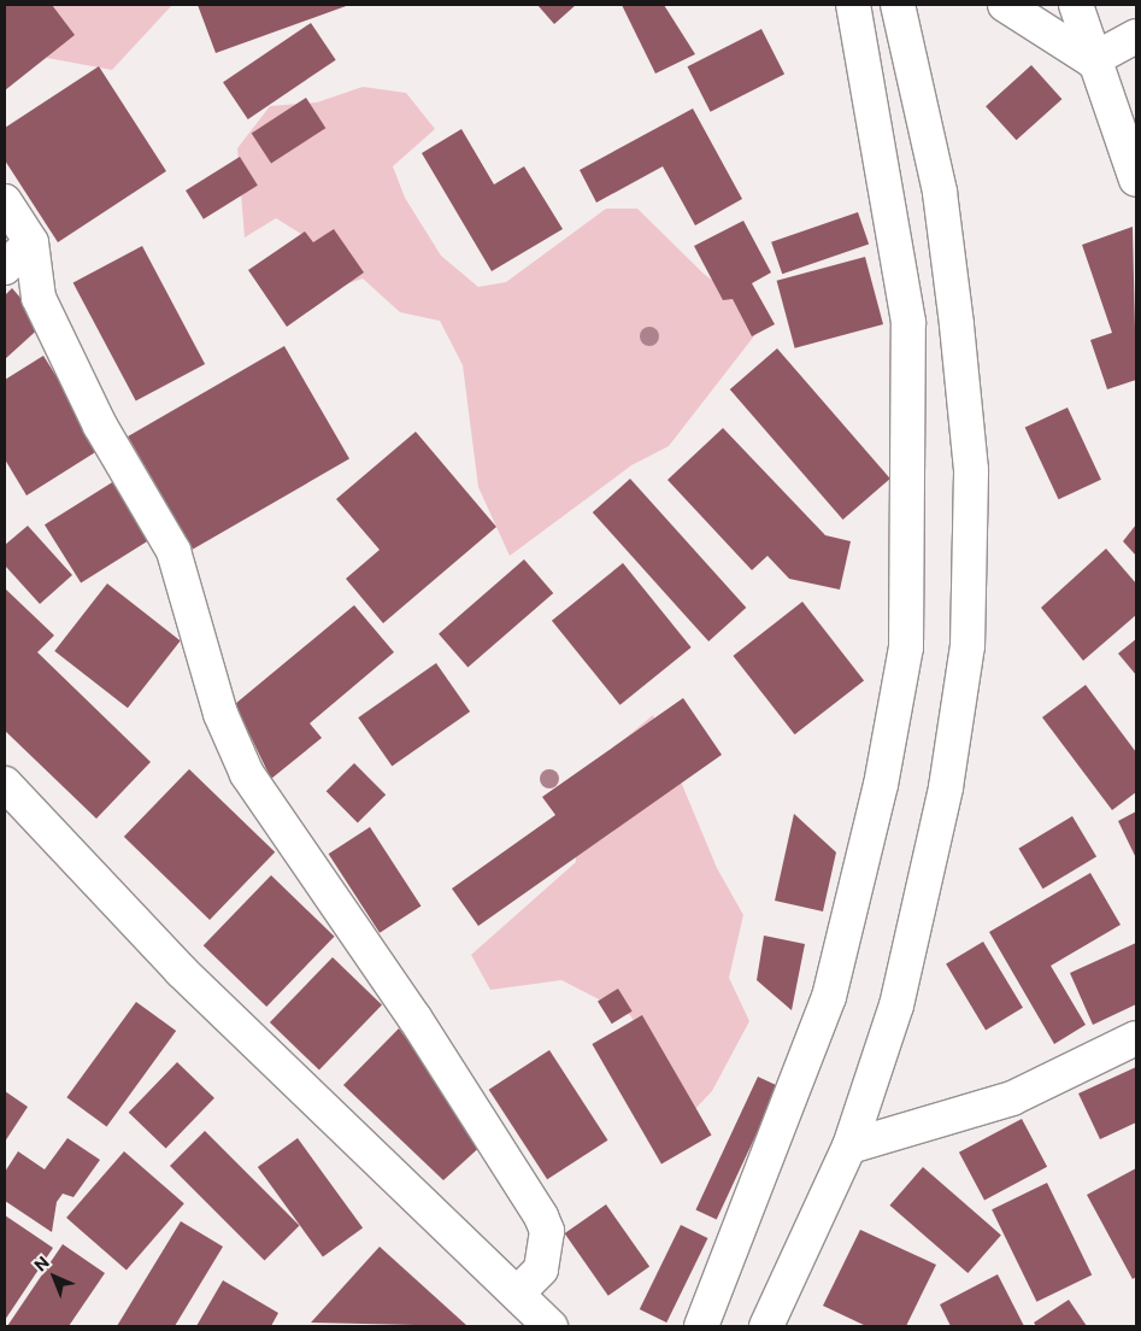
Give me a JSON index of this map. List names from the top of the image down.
{
  "north": "top left"
}
